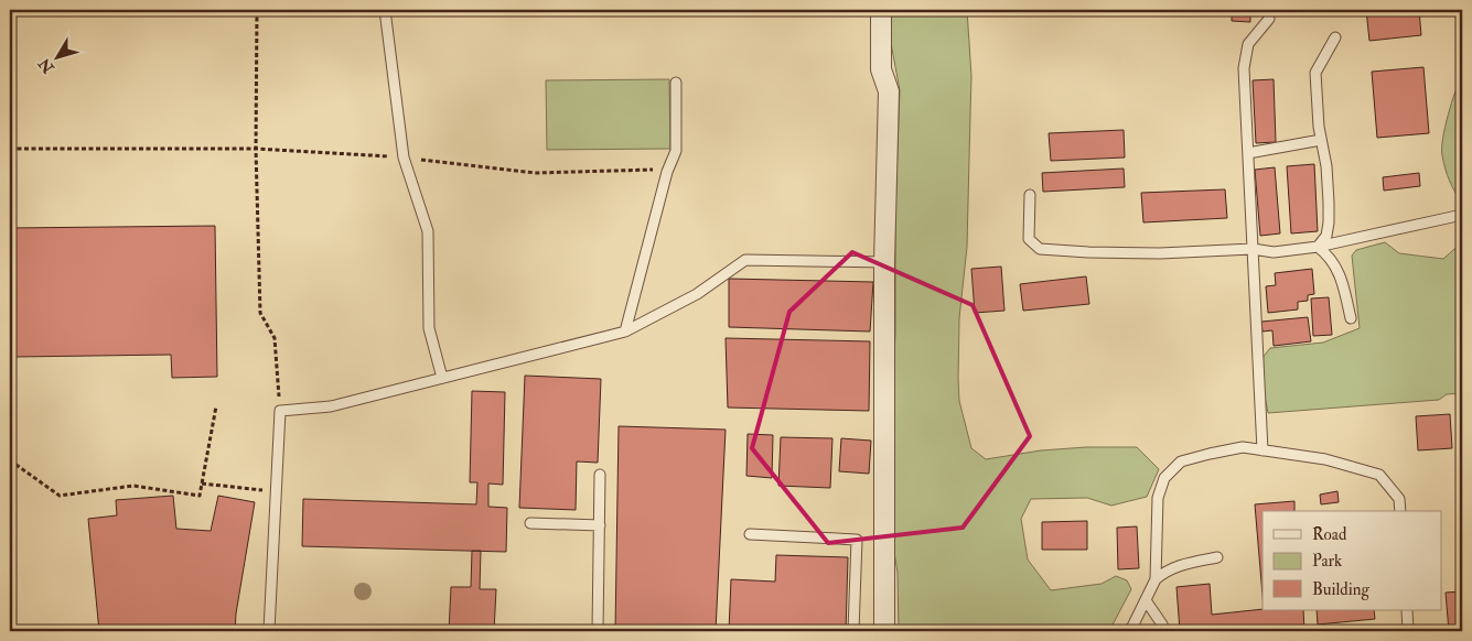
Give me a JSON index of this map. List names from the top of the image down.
{
  "legend": ["Road", "Park", "Building"],
  "north": "bottom left"
}
